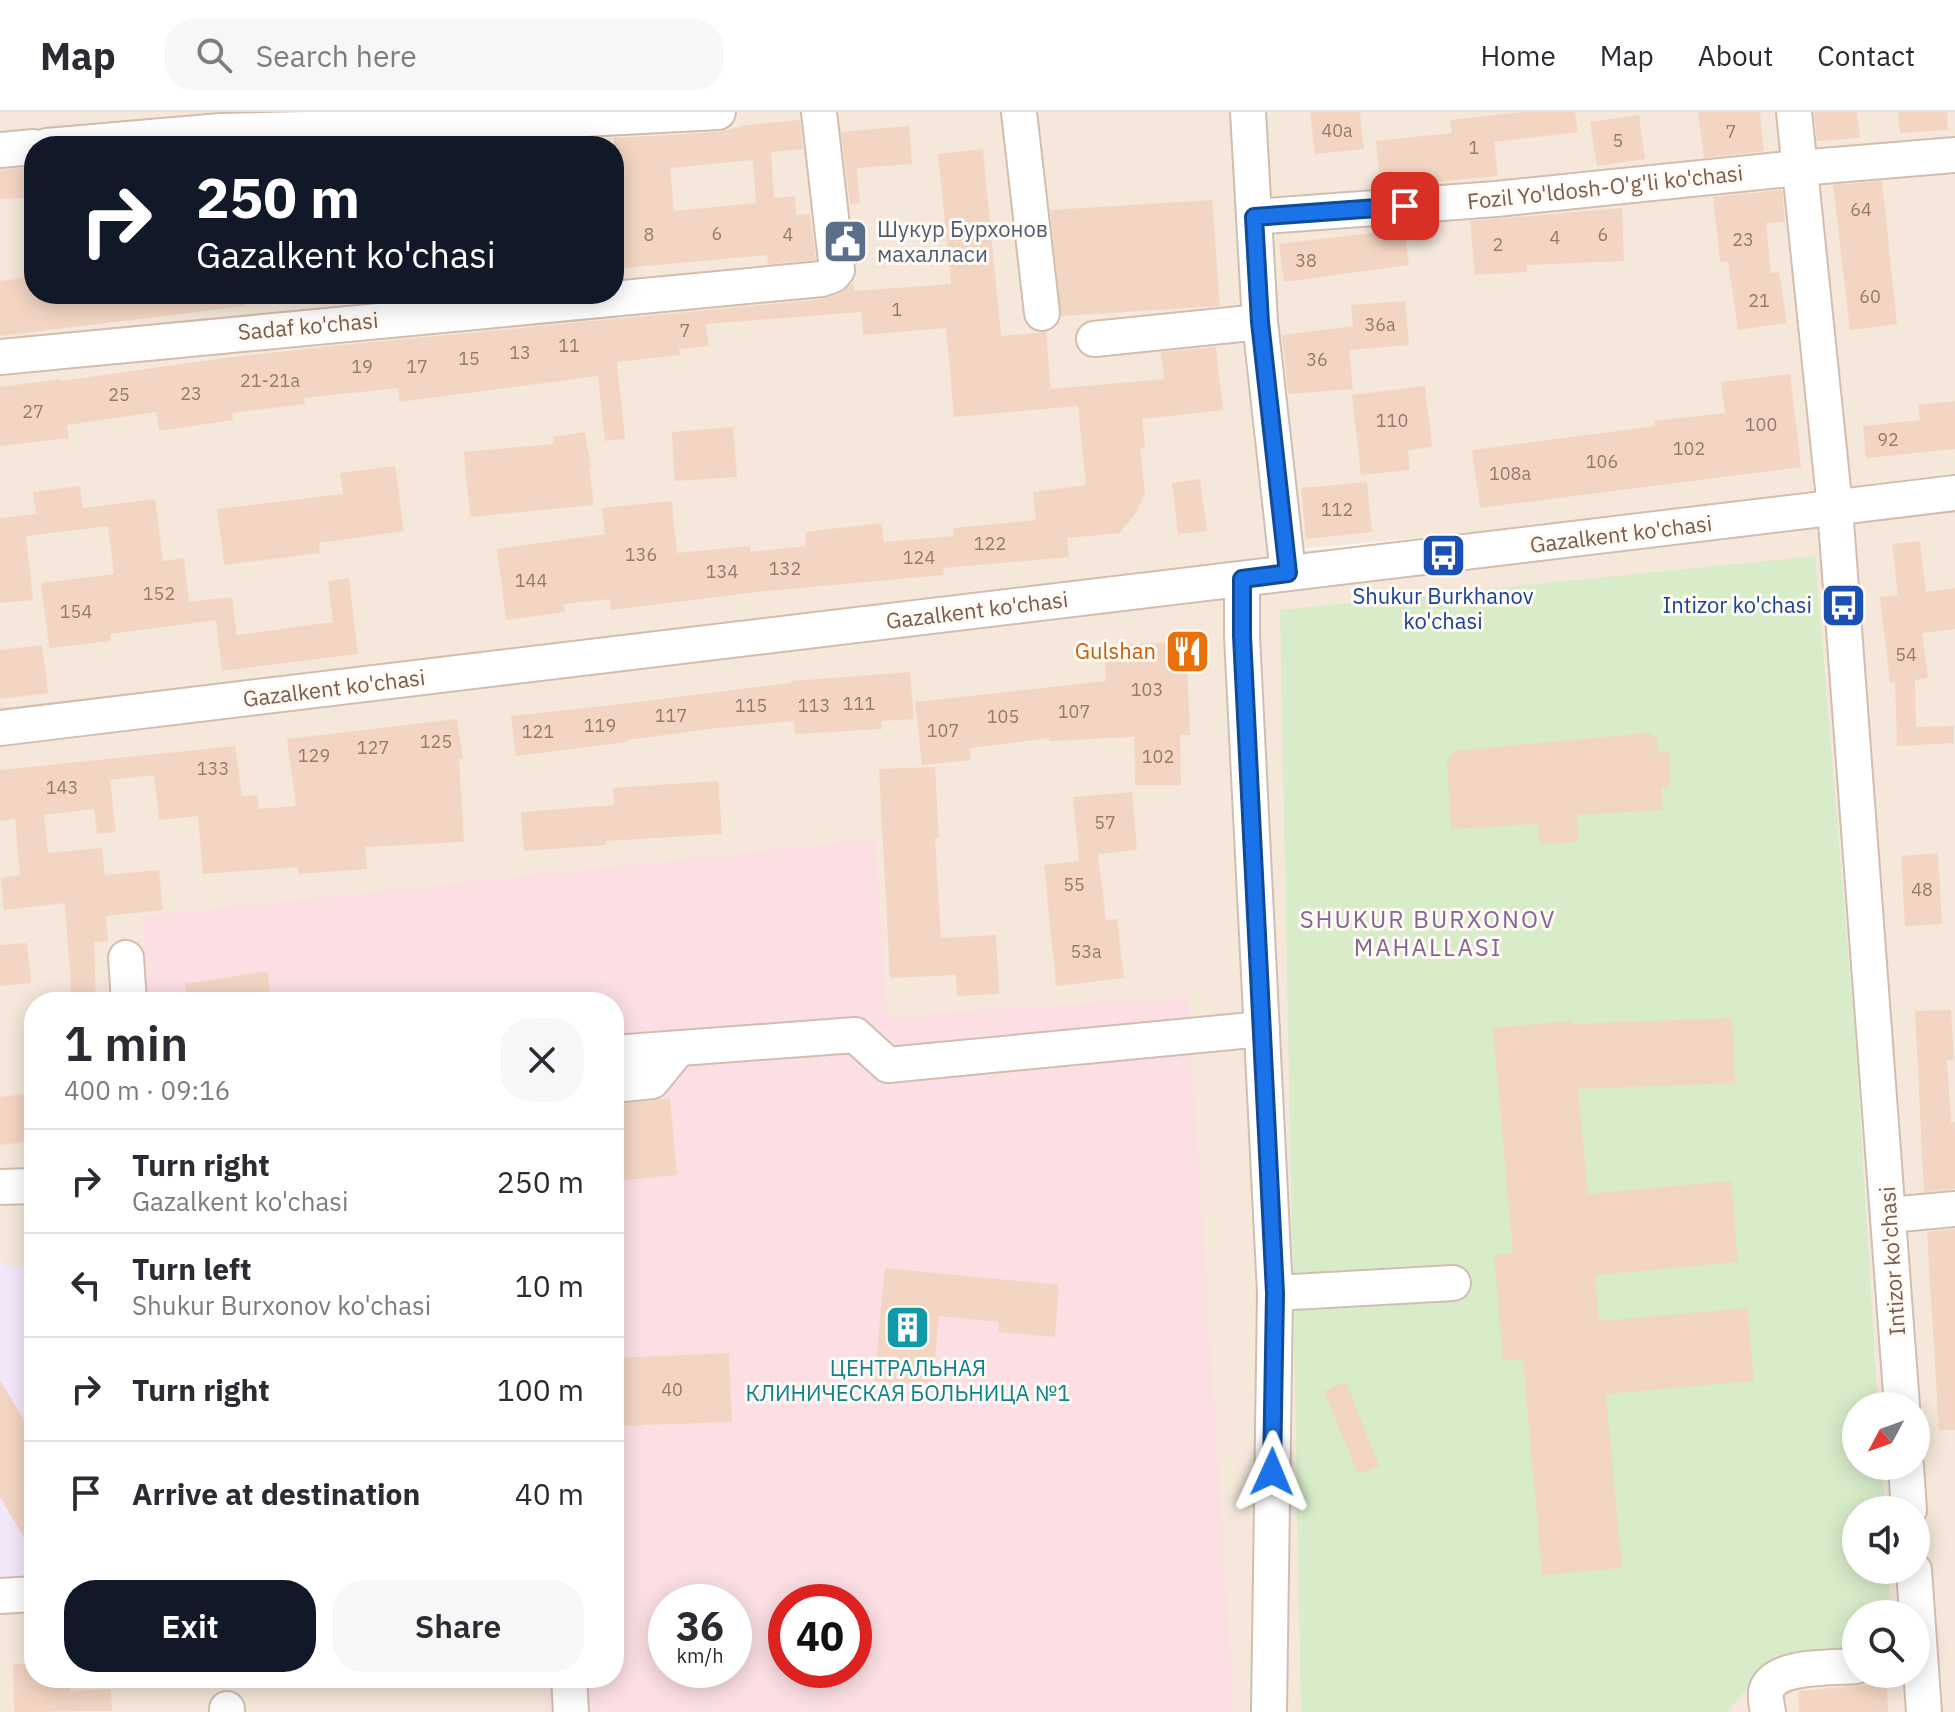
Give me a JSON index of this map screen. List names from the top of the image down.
{
  "streets": {
    "street": [
      "Fozil Yo'ldosh-O'g'li ko'chasi",
      "Sadaf ko'chasi",
      "Gazalkent ko'chasi",
      "Intizor ko'chasi"
    ]
  },
  "crossings": [
    ["Fozil Yo'ldosh-O'g'li ko'chasi", "Intizor ko'chasi"],
    ["Gazalkent ko'chasi", "Intizor ko'chasi"]
  ],
  "districts": ["SHUKUR BURXONOV MAHALLASI"],
  "places": {
    "public building": ["Шукур Бурхонов махалласи"],
    "bus stop": ["Shukur Burkhanov ko'chasi", "Intizor ko'chasi"],
    "restaurant": ["Gulshan"],
    "building": ["ЦЕНТРАЛЬНАЯ КЛИНИЧЕСКАЯ БОЛЬНИЦА №1"]
  },
  "house_numbers": [
    "40a",
    "7",
    "5",
    "1",
    "64",
    "6",
    "8",
    "4",
    "6",
    "4",
    "23",
    "2",
    "38",
    "60",
    "21",
    "1",
    "36a",
    "7",
    "11",
    "13",
    "15",
    "36",
    "19",
    "17",
    "21-21а",
    "23",
    "25",
    "27",
    "110",
    "100",
    "92",
    "102",
    "106",
    "108a",
    "112",
    "122",
    "136",
    "124",
    "132",
    "134",
    "144",
    "152",
    "154",
    "54",
    "103",
    "111",
    "115",
    "113",
    "107",
    "117",
    "105",
    "119",
    "107",
    "121",
    "125",
    "127",
    "129",
    "102",
    "133",
    "143",
    "57",
    "55",
    "48",
    "53а",
    "40"
  ],
  "north": "bottom left",
  "page": {
    "header": "Map",
    "search": "Search here",
    "nav": [
      "Home",
      "Map",
      "About",
      "Contact"
    ],
    "turn": ["250 m", "Gazalkent ko'chasi"],
    "heading": ["1 min", "400 m · 09:16"],
    "list": [
      {
        "name": "Turn right",
        "note": "Gazalkent ko'chasi",
        "value": "250 m"
      },
      {
        "name": "Turn left",
        "note": "Shukur Burxonov ko'chasi",
        "value": "10 m"
      },
      {
        "name": "Turn right",
        "value": "100 m"
      },
      {
        "name": "Arrive at destination",
        "value": "40 m"
      }
    ],
    "buttons": ["Exit", "Share"],
    "speed": "36 km/h",
    "limit": "40"
  }
}
